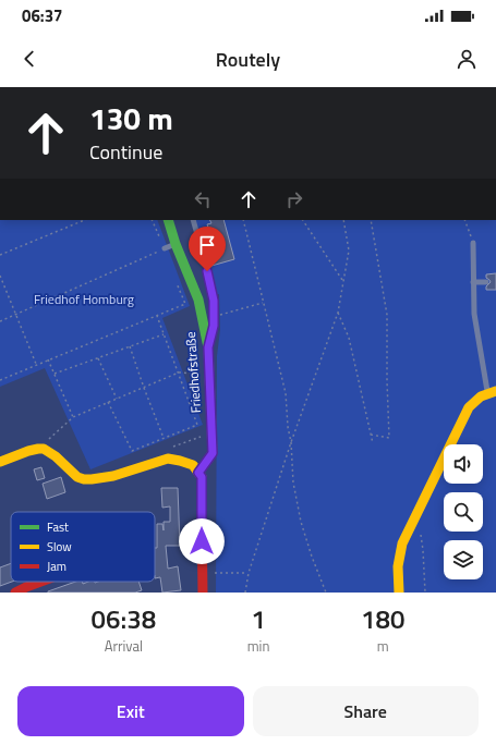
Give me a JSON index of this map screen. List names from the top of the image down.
{
  "streets": {
    "street": ["Friedhofstraße"]
  },
  "parks": ["Friedhof Homburg"],
  "legend": ["Fast", "Slow", "Jam"],
  "page": {
    "status": "06:37",
    "header": "Routely",
    "turn": ["130 m", "Continue"],
    "eta": [
      "06:38",
      "Arrival",
      "1",
      "min",
      "180",
      "m"
    ],
    "buttons": ["Exit", "Share"]
  }
}
